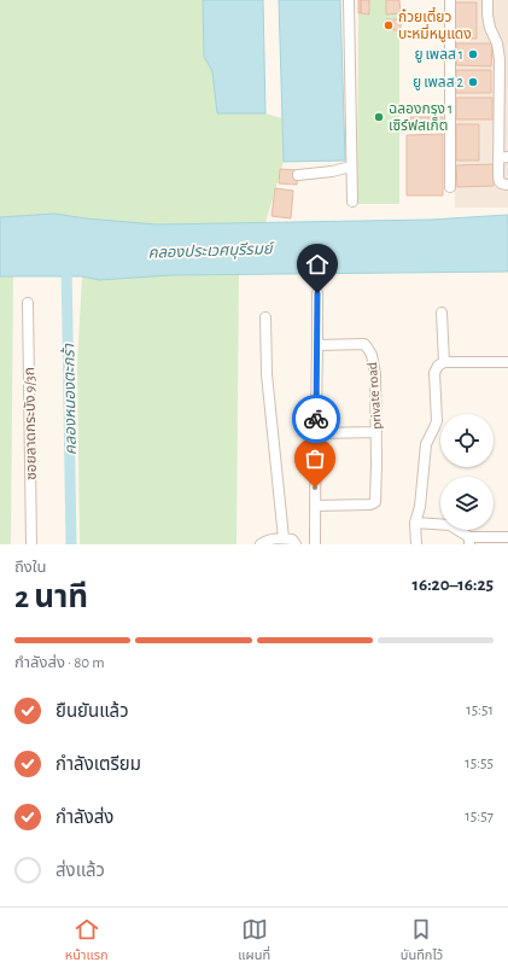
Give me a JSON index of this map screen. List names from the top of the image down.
{
  "streets": {
    "street": ["private road", "ซอยลาดกระบัง 9/3ก"]
  },
  "water": ["คลองประเวศบุรีรมย์", "คลองหนองตะกร้า"],
  "places": [
    "ก๋วยเตี๋ยว บะหมี่หมูแดง",
    "ยู เพลส 1",
    "ยู เพลส 2",
    "ฉลองกรุง 1 เซิร์ฟสเก็ต"
  ],
  "page": {
    "heading": ["2 นาที", "ถึงใน", "16:20–16:25"],
    "bar": "กำลังส่ง · 80 m",
    "list": [
      ["ยืนยันแล้ว", "15:51"],
      ["กำลังเตรียม", "15:55"],
      ["กำลังส่ง", "15:57"],
      "ส่งแล้ว"
    ],
    "tabs": ["หน้าแรก", "แผนที่", "บันทึกไว้"]
  }
}
